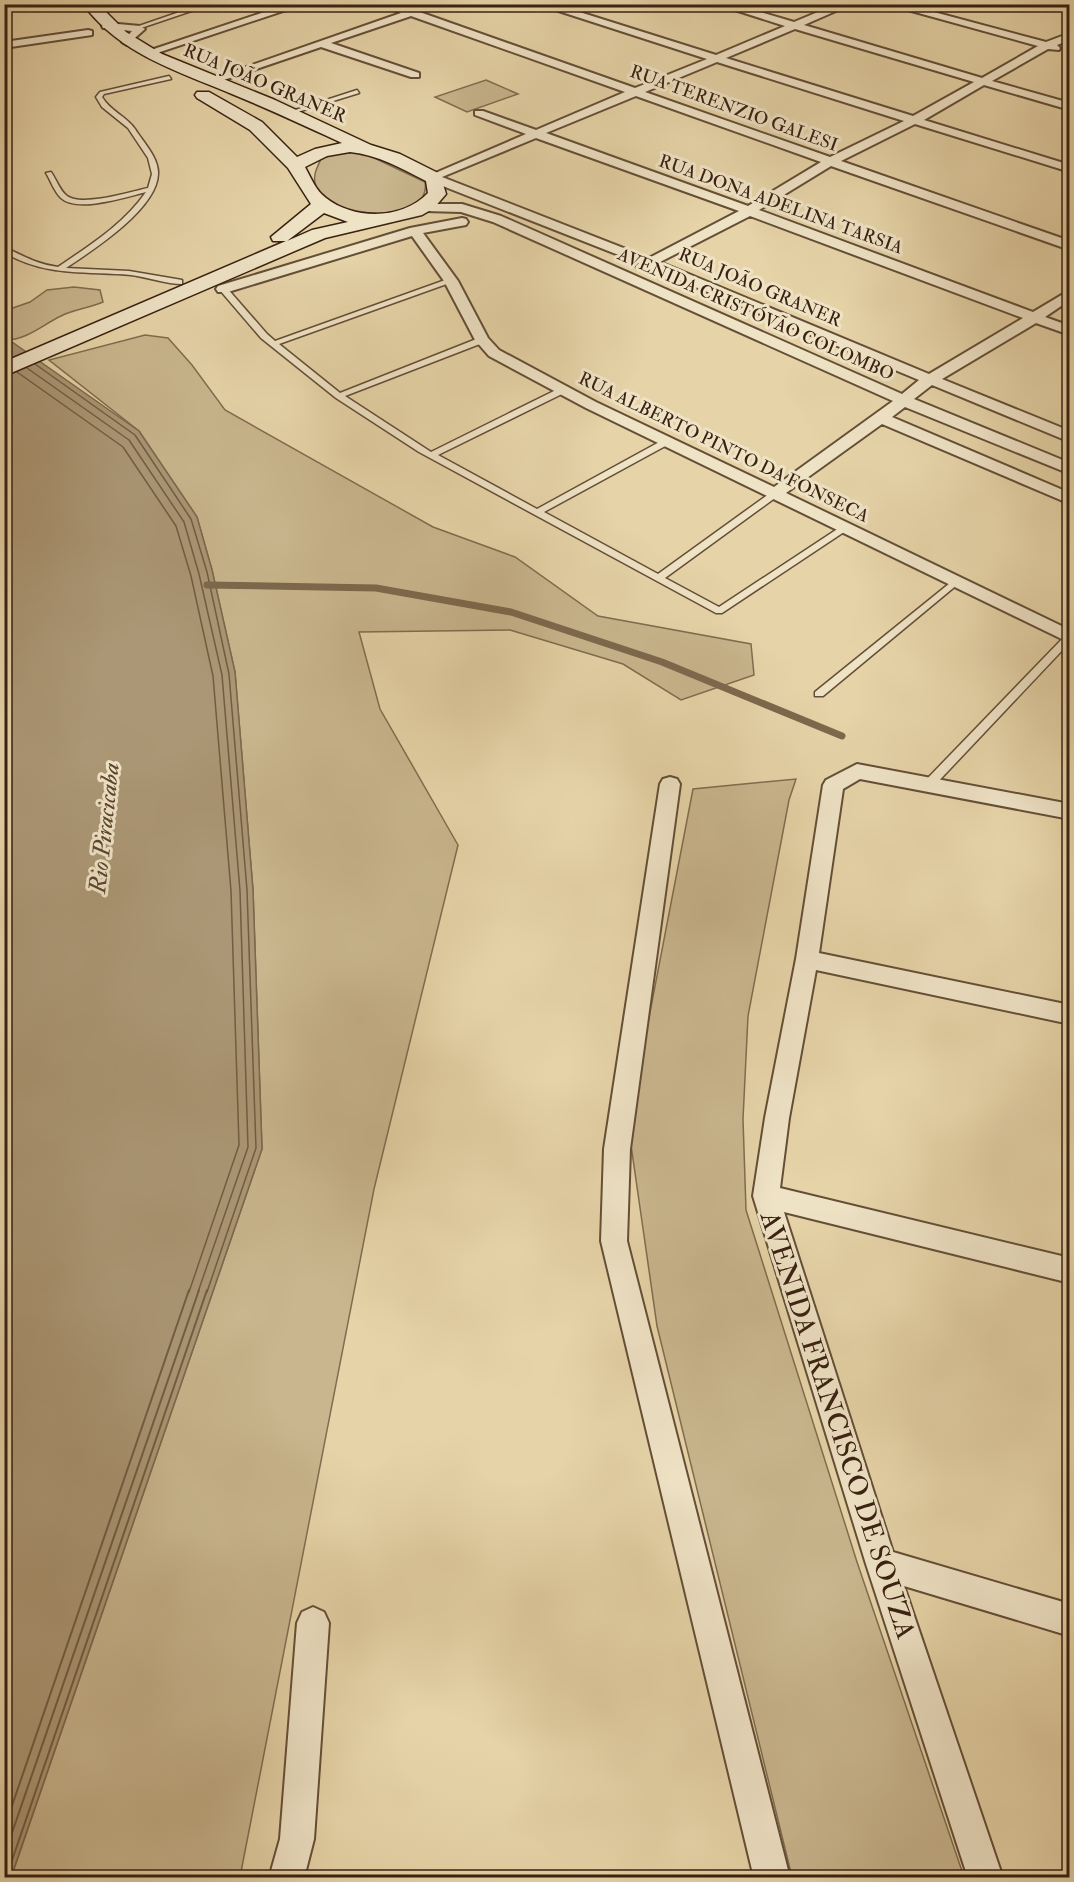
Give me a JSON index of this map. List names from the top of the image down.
{
  "streets": {
    "main road": ["RUA JOÃO GRANER"],
    "street": [
      "RUA TERENZIO GALESI",
      "RUA DONA ADELINA TARSIA",
      "AVENIDA CRISTÓVÃO COLOMBO",
      "RUA ALBERTO PINTO DA FONSECA",
      "AVENIDA FRANCISCO DE SOUZA"
    ]
  },
  "water": ["Rio Piracicaba"]
}
